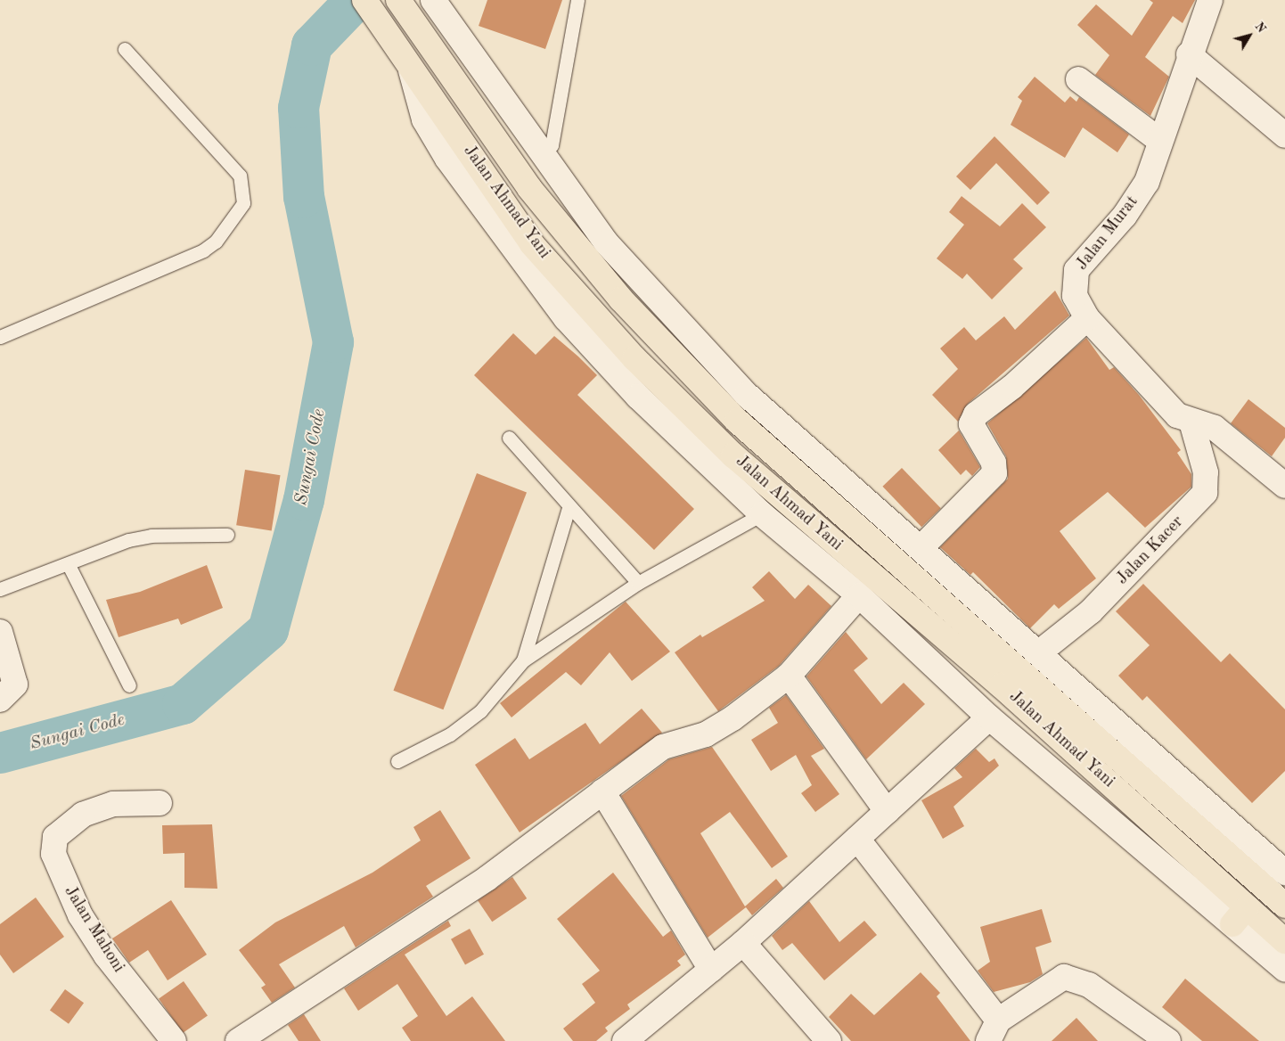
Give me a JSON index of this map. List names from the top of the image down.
{
  "streets": {
    "highway": ["Jalan Ahmad Yani"],
    "street": ["Jalan Murat", "Jalan Kacer", "Jalan Mahoni"]
  },
  "crossings": [
    ["Jalan Murat", "Jalan Kacer"]
  ],
  "water": ["Sungai Code"],
  "north": "top right"
}
